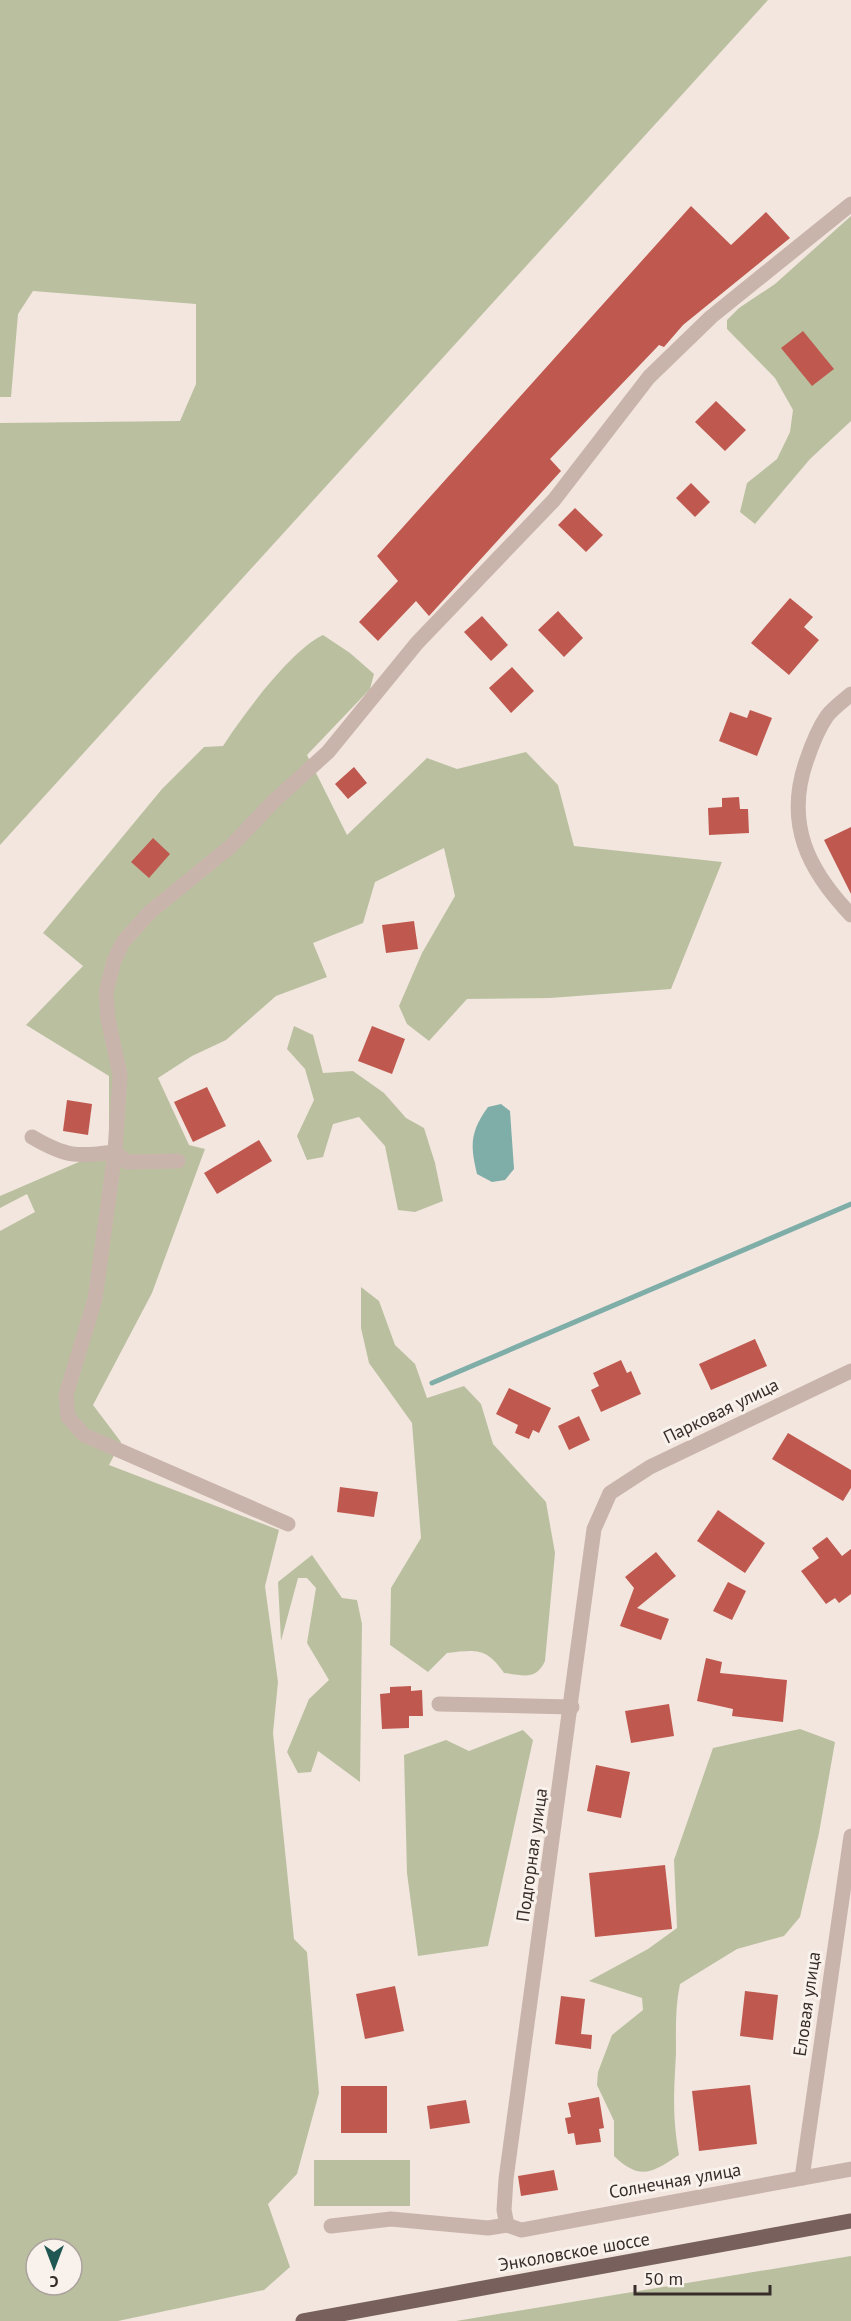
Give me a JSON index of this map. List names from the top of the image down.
{
  "streets": {
    "main road": ["Энколовское шоссе"],
    "street": [
      "Парковая улица",
      "Подгорная улица",
      "Еловая улица",
      "Солнечная улица"
    ]
  },
  "crossings": [
    ["Парковая улица", "Подгорная улица"],
    ["Подгорная улица", "Солнечная улица"],
    ["Еловая улица", "Солнечная улица"]
  ],
  "scale_bar": "50 m",
  "north": "bottom"
}
